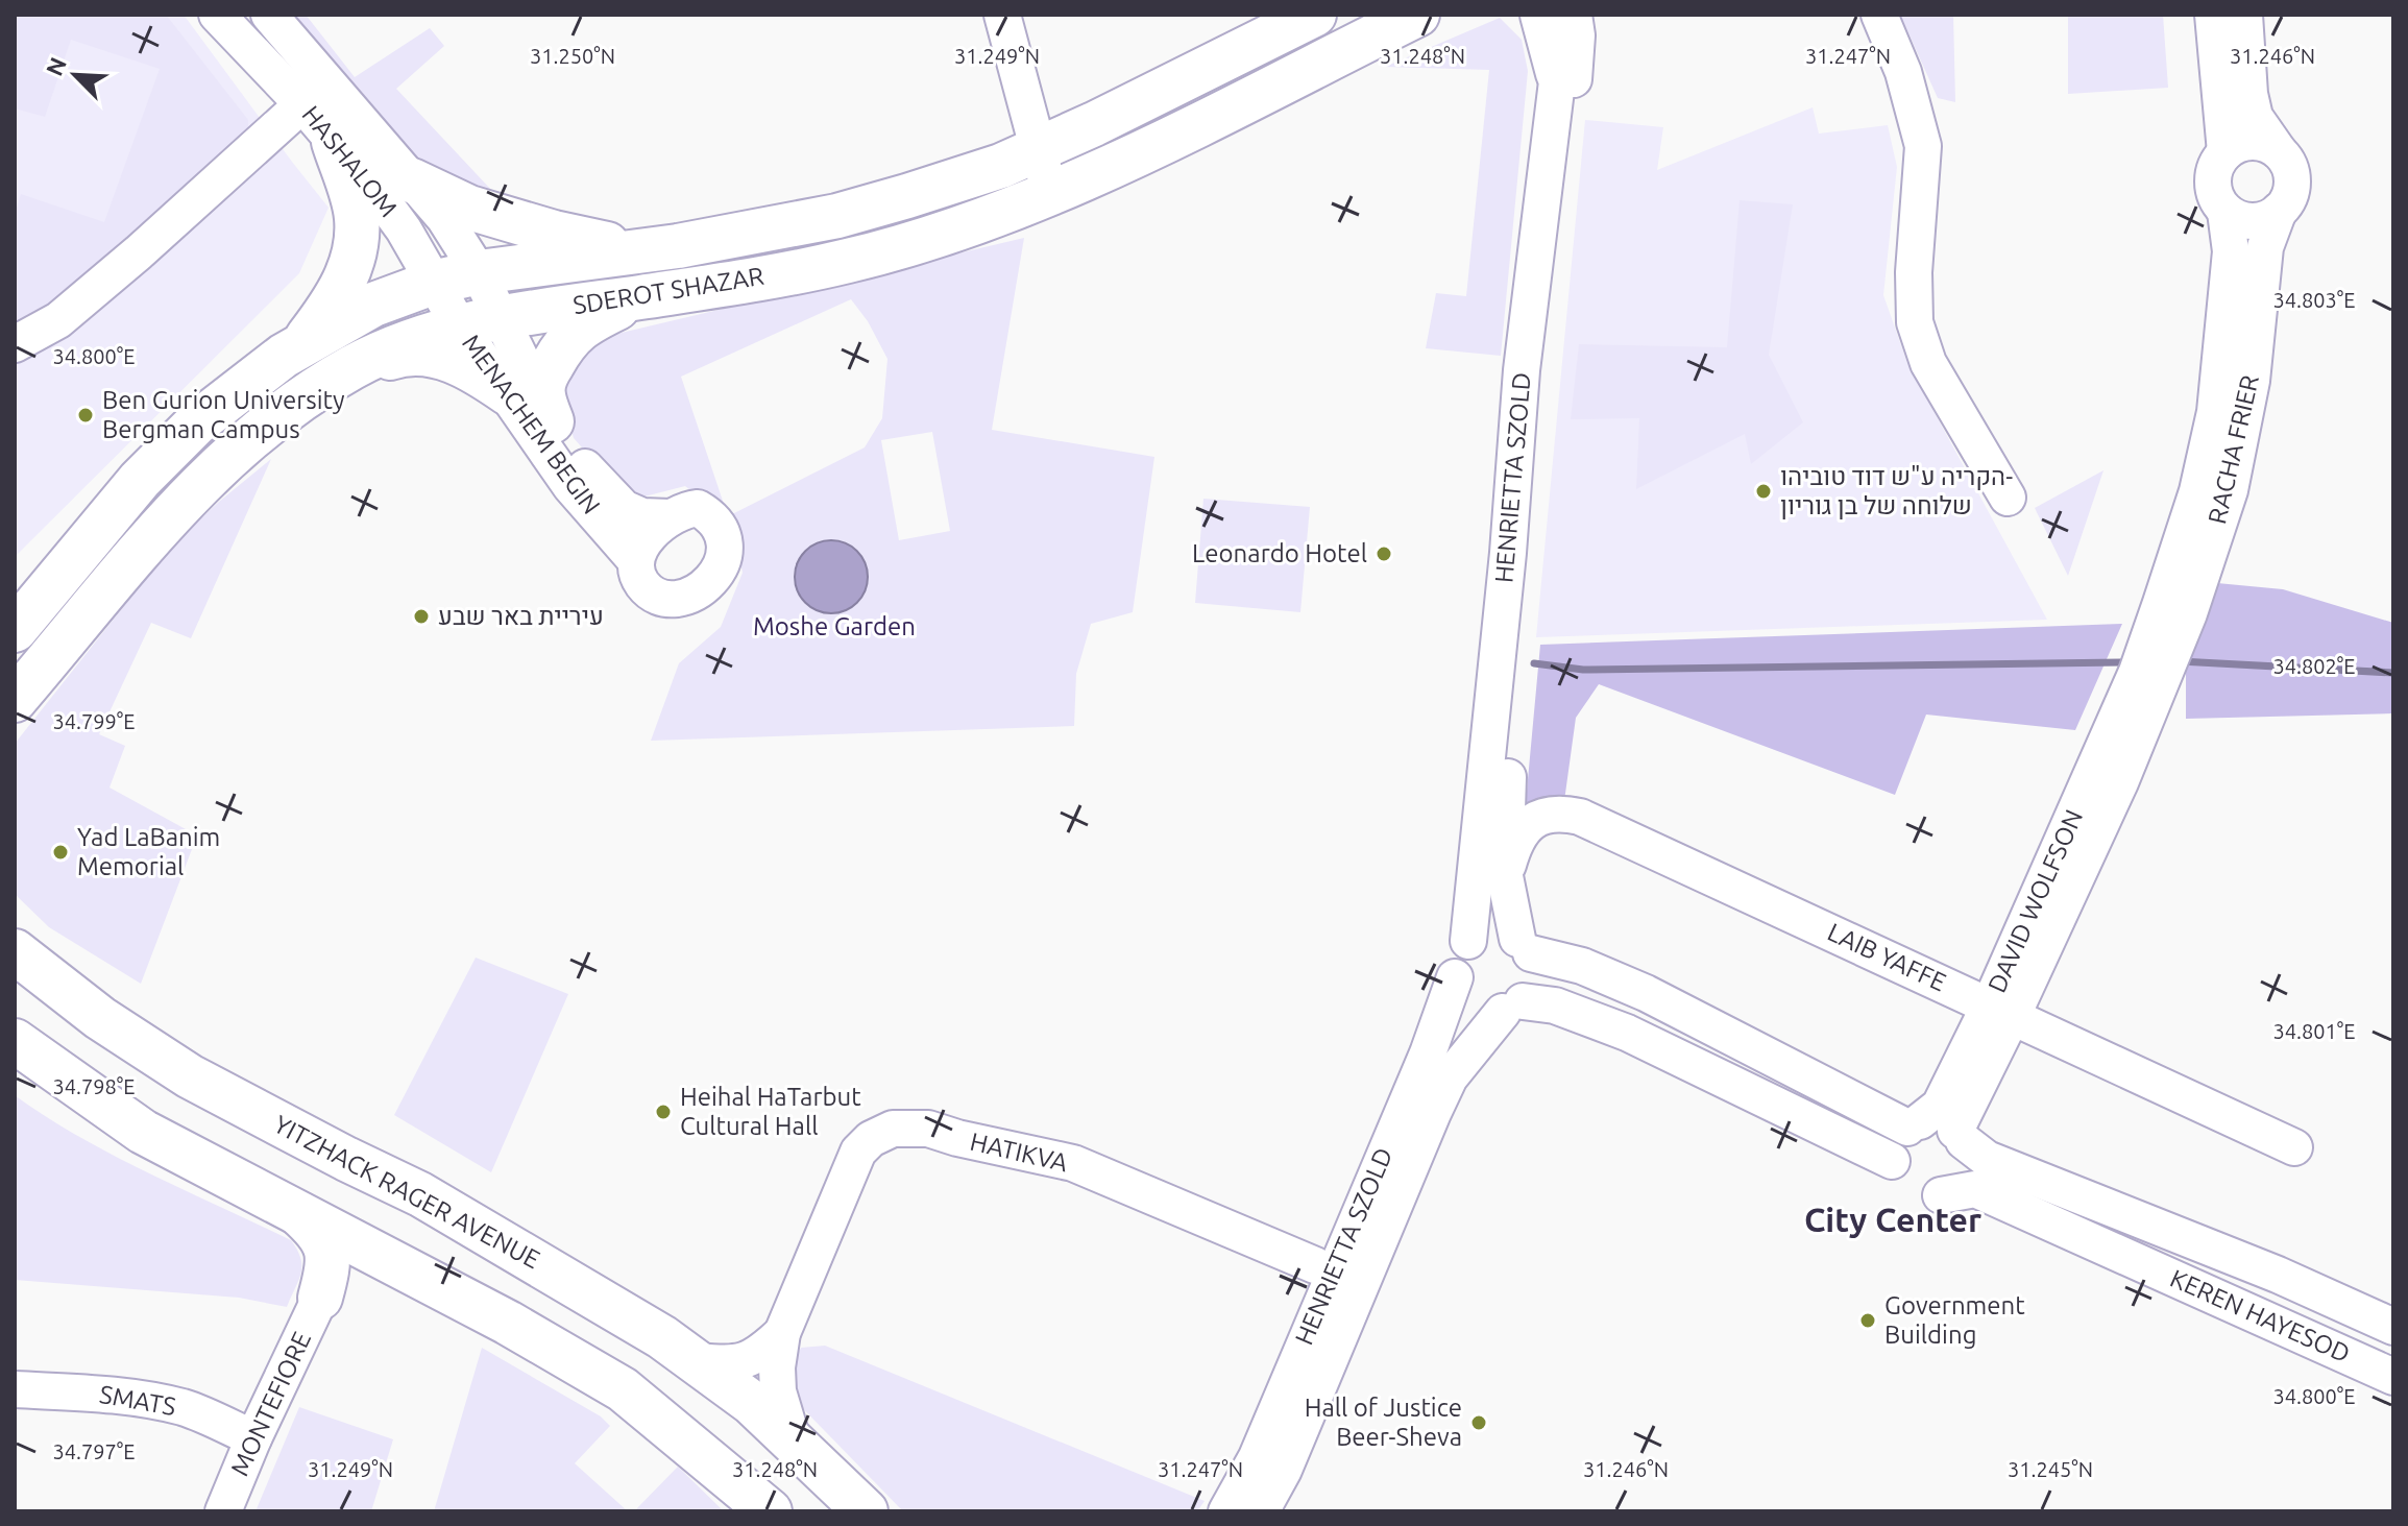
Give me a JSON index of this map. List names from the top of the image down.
{
  "streets": {
    "main road": ["SDEROT SHAZAR", "YITZHACK RAGER AVENUE"],
    "street": [
      "HASHALOM",
      "MENACHEM BEGIN",
      "RACHA FRIER",
      "HENRIETTA SZOLD",
      "DAVID WOLFSON",
      "LAIB YAFFE",
      "HATIKVA",
      "KEREN HAYESOD",
      "SMATS",
      "MONTEFIORE"
    ]
  },
  "crossings": [
    ["HASHALOM", "SDEROT SHAZAR"],
    ["HASHALOM", "MENACHEM BEGIN"],
    ["SDEROT SHAZAR", "MENACHEM BEGIN"],
    ["RACHA FRIER", "DAVID WOLFSON"],
    ["HENRIETTA SZOLD", "LAIB YAFFE"],
    ["DAVID WOLFSON", "LAIB YAFFE"],
    ["DAVID WOLFSON", "KEREN HAYESOD"],
    ["HATIKVA", "YITZHACK RAGER AVENUE"],
    ["SMATS", "MONTEFIORE"]
  ],
  "districts": ["City Center"],
  "parks": ["Moshe Garden"],
  "places": [
    "Ben Gurion University Bergman Campus",
    "הקריה ע\"ש דוד טוביהו- שלוחה של בן גוריון",
    "Leonardo Hotel",
    "עיריית באר שבע",
    "Yad LaBanim Memorial",
    "Heihal HaTarbut Cultural Hall",
    "Government Building",
    "Hall of Justice Beer-Sheva"
  ],
  "north": "top left",
  "coordinates": [
    "31.250°N",
    "31.249°N",
    "31.248°N",
    "31.247°N",
    "31.246°N",
    "34.803°E",
    "34.800°E",
    "34.802°E",
    "34.799°E",
    "34.801°E",
    "34.798°E",
    "34.797°E",
    "31.245°N"
  ]
}
